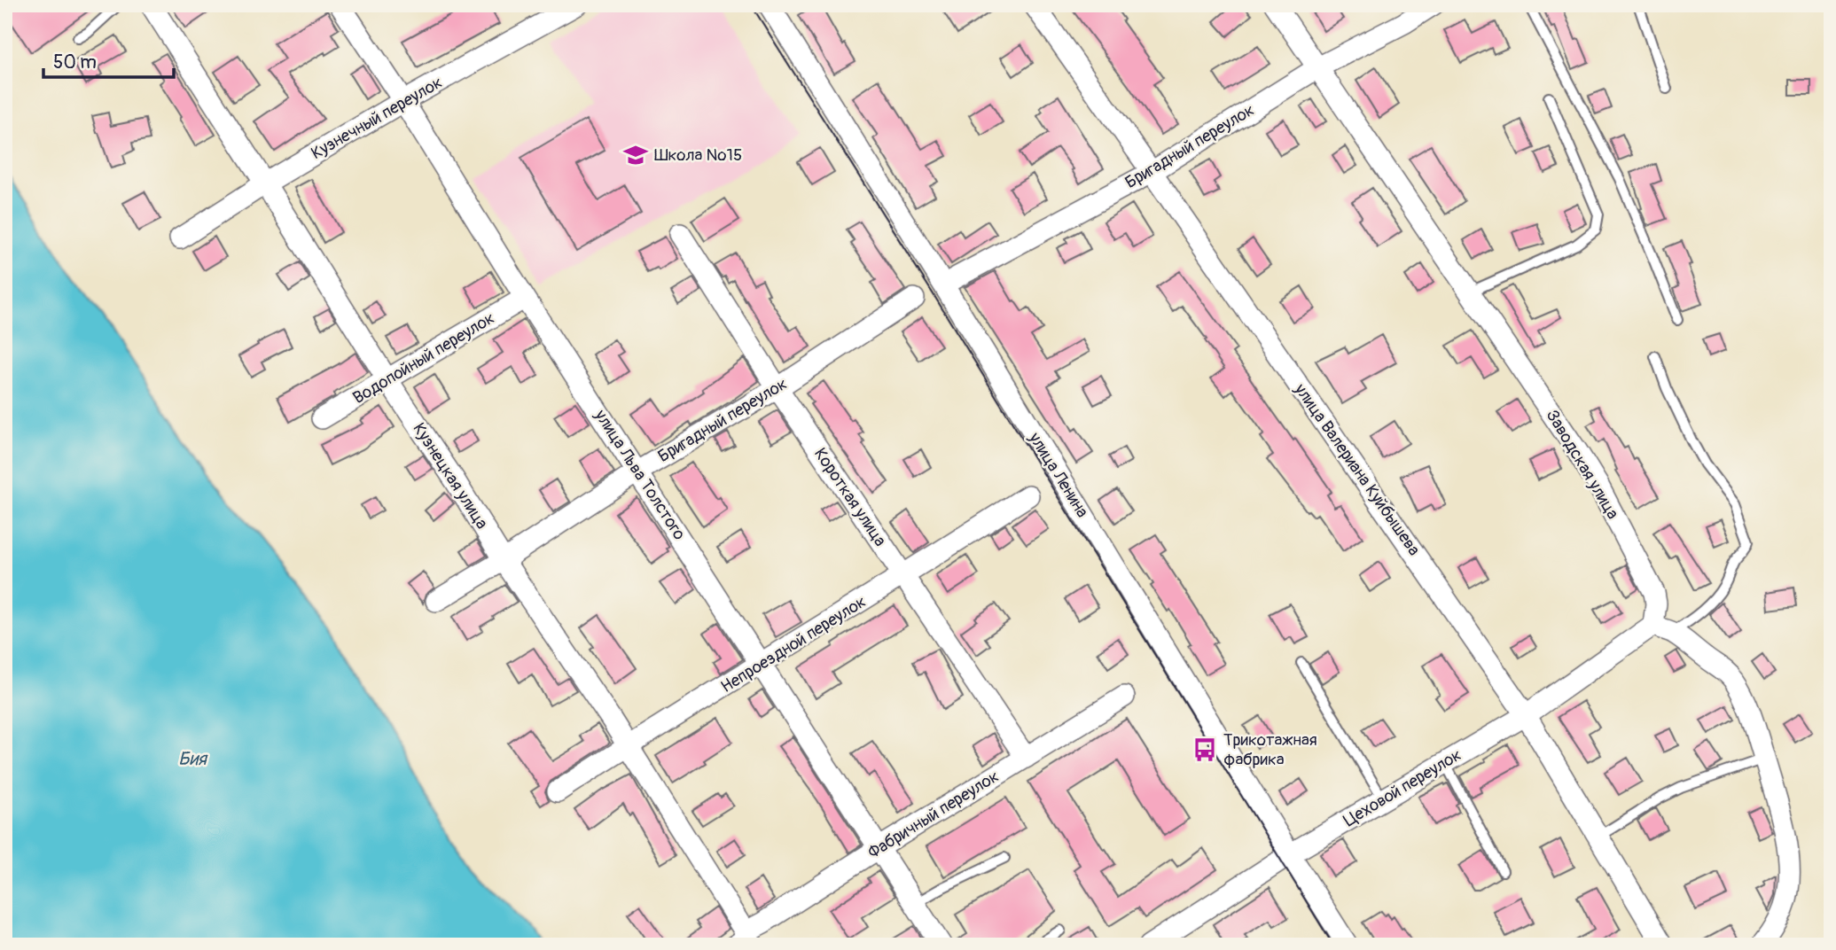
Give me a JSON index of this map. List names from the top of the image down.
{
  "streets": {
    "street": [
      "Кузнечный переулок",
      "Бригадный переулок",
      "Водопойный переулок",
      "Заводская улица",
      "улица Валериана Куйбышева",
      "улица Льва Толстого",
      "улица Ленина",
      "Кузнецкая улица",
      "Короткая улица",
      "Непроездной переулок",
      "Цеховой переулок",
      "Фабричный переулок"
    ]
  },
  "crossings": [
    ["Кузнечный переулок", "улица Льва Толстого"],
    ["Кузнечный переулок", "Кузнецкая улица"],
    ["Бригадный переулок", "Заводская улица"],
    ["Бригадный переулок", "улица Валериана Куйбышева"],
    ["Бригадный переулок", "улица Льва Толстого"],
    ["Бригадный переулок", "улица Ленина"],
    ["Бригадный переулок", "Кузнецкая улица"],
    ["Бригадный переулок", "Короткая улица"],
    ["Водопойный переулок", "улица Льва Толстого"],
    ["Водопойный переулок", "Кузнецкая улица"],
    ["Заводская улица", "Цеховой переулок"],
    ["улица Валериана Куйбышева", "Цеховой переулок"],
    ["улица Льва Толстого", "Непроездной переулок"],
    ["улица Льва Толстого", "Фабричный переулок"],
    ["улица Ленина", "Цеховой переулок"],
    ["Кузнецкая улица", "Непроездной переулок"],
    ["Кузнецкая улица", "Фабричный переулок"],
    ["Короткая улица", "Непроездной переулок"],
    ["Короткая улица", "Фабричный переулок"]
  ],
  "water": ["Бия"],
  "places": {
    "school or university": ["Школа №15"],
    "bus stop": ["Трикотажная фабрика"]
  },
  "scale_bar": "50 m"
}
